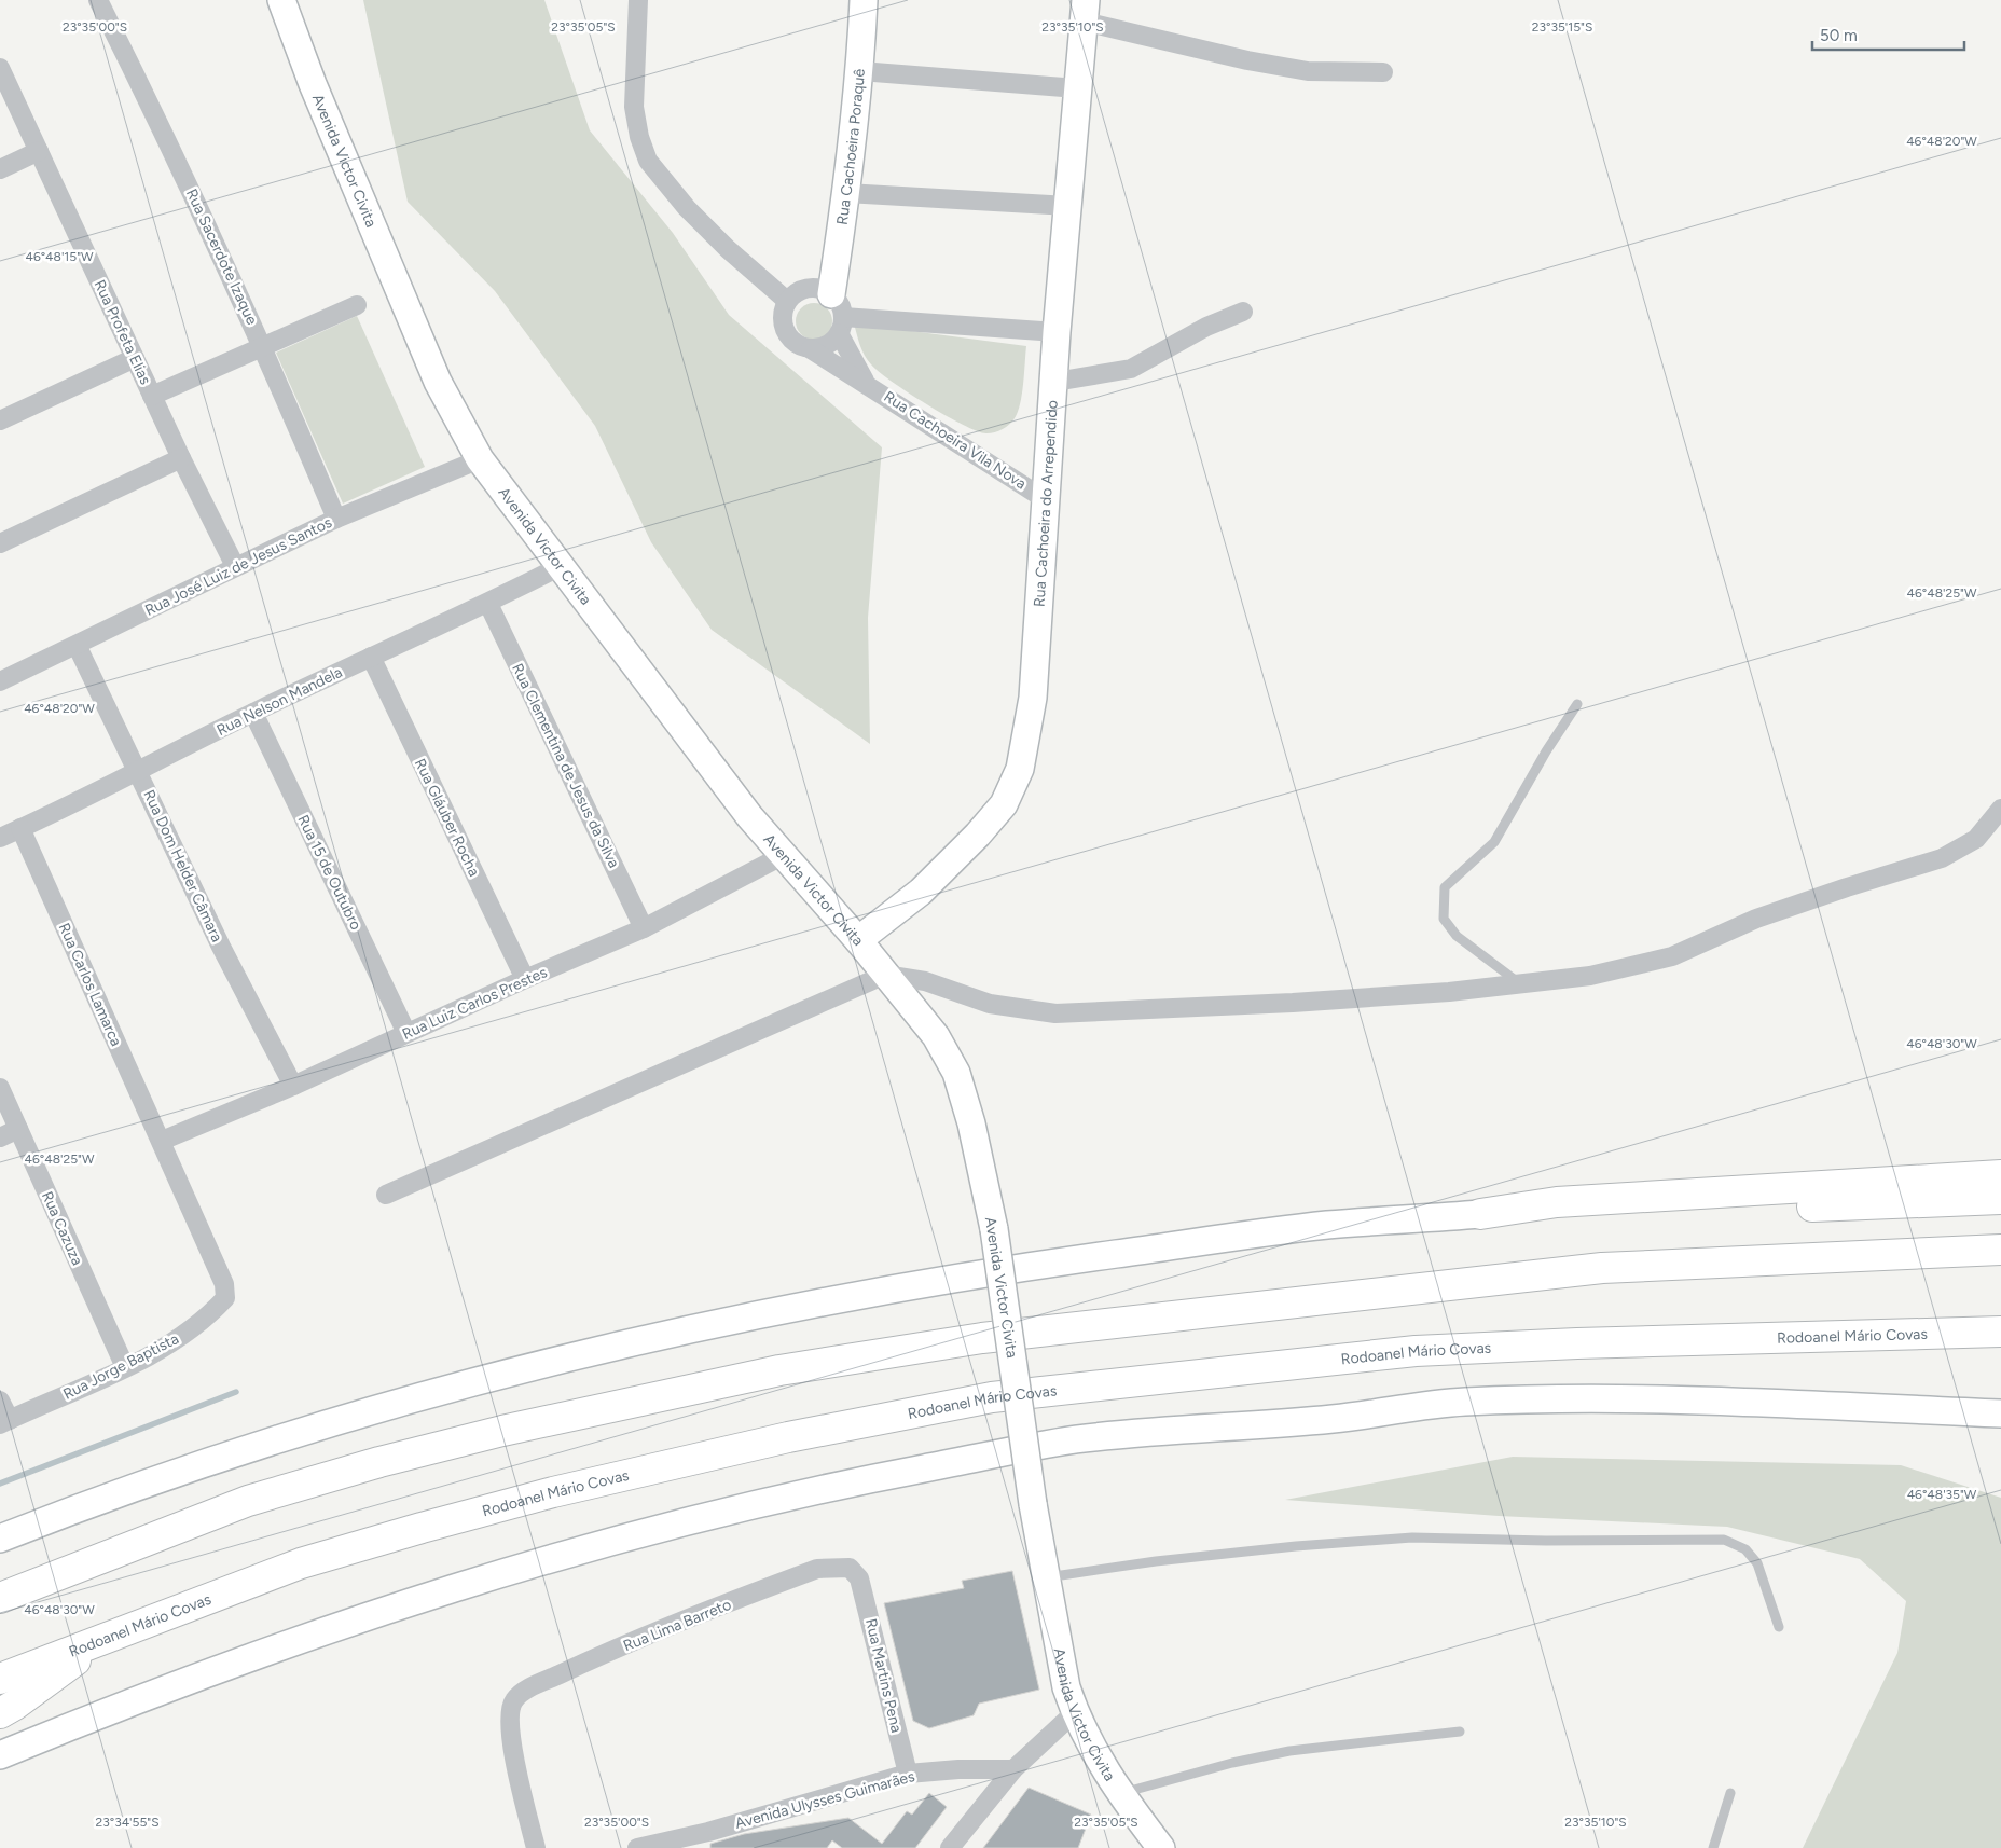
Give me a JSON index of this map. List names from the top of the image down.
{
  "streets": {
    "highway": ["Rodoanel Mário Covas"],
    "main road": ["Rua Cachoeira Poraquê", "Avenida Victor Civita", "Rua Cachoeira do Arrependido"],
    "street": [
      "Rua Sacerdote Izaque",
      "Rua Profeta Elias",
      "Rua Cachoeira Vila Nova",
      "Rua José Luiz de Jesus Santos",
      "Rua Nelson Mandela",
      "Rua Clementina de Jesus da Silva",
      "Rua Gláuber Rocha",
      "Rua Dom Helder Câmara",
      "Rua 15 de Outubro",
      "Rua Carlos Lamarca",
      "Rua Luiz Carlos Prestes",
      "Rua Cazuza",
      "Rua Jorge Baptista",
      "Rua Lima Barreto",
      "Rua Martins Pena",
      "Avenida Ulysses Guimarães"
    ]
  },
  "crossings": [
    ["Rua Cachoeira Poraquê", "Rua Cachoeira Vila Nova"],
    ["Avenida Victor Civita", "Rua Cachoeira do Arrependido"],
    ["Avenida Victor Civita", "Rua José Luiz de Jesus Santos"],
    ["Avenida Victor Civita", "Rua Nelson Mandela"],
    ["Avenida Victor Civita", "Rua Luiz Carlos Prestes"],
    ["Rua Sacerdote Izaque", "Rua José Luiz de Jesus Santos"],
    ["Rua Profeta Elias", "Rua José Luiz de Jesus Santos"],
    ["Rua Cachoeira Vila Nova", "Rua Cachoeira do Arrependido"],
    ["Rua José Luiz de Jesus Santos", "Rua Dom Helder Câmara"],
    ["Rua Nelson Mandela", "Rua Clementina de Jesus da Silva"],
    ["Rua Nelson Mandela", "Rua Gláuber Rocha"],
    ["Rua Nelson Mandela", "Rua Dom Helder Câmara"],
    ["Rua Nelson Mandela", "Rua 15 de Outubro"],
    ["Rua Nelson Mandela", "Rua Carlos Lamarca"],
    ["Rua Clementina de Jesus da Silva", "Rua Luiz Carlos Prestes"],
    ["Rua Gláuber Rocha", "Rua Luiz Carlos Prestes"],
    ["Rua Dom Helder Câmara", "Rua Luiz Carlos Prestes"],
    ["Rua 15 de Outubro", "Rua Luiz Carlos Prestes"],
    ["Rua Carlos Lamarca", "Rua Luiz Carlos Prestes"],
    ["Rua Carlos Lamarca", "Rua Jorge Baptista"],
    ["Rua Luiz Carlos Prestes", "Rua Jorge Baptista"],
    ["Rua Cazuza", "Rua Jorge Baptista"],
    ["Rua Lima Barreto", "Rua Martins Pena"],
    ["Rua Martins Pena", "Avenida Ulysses Guimarães"]
  ],
  "scale_bar": "50 m",
  "coordinates": [
    "23°35'00\"S",
    "23°35'05\"S",
    "23°35'10\"S",
    "23°35'15\"S",
    "46°48'20\"W",
    "46°48'15\"W",
    "46°48'25\"W",
    "46°48'30\"W",
    "46°48'35\"W",
    "23°34'55\"S"
  ]
}
